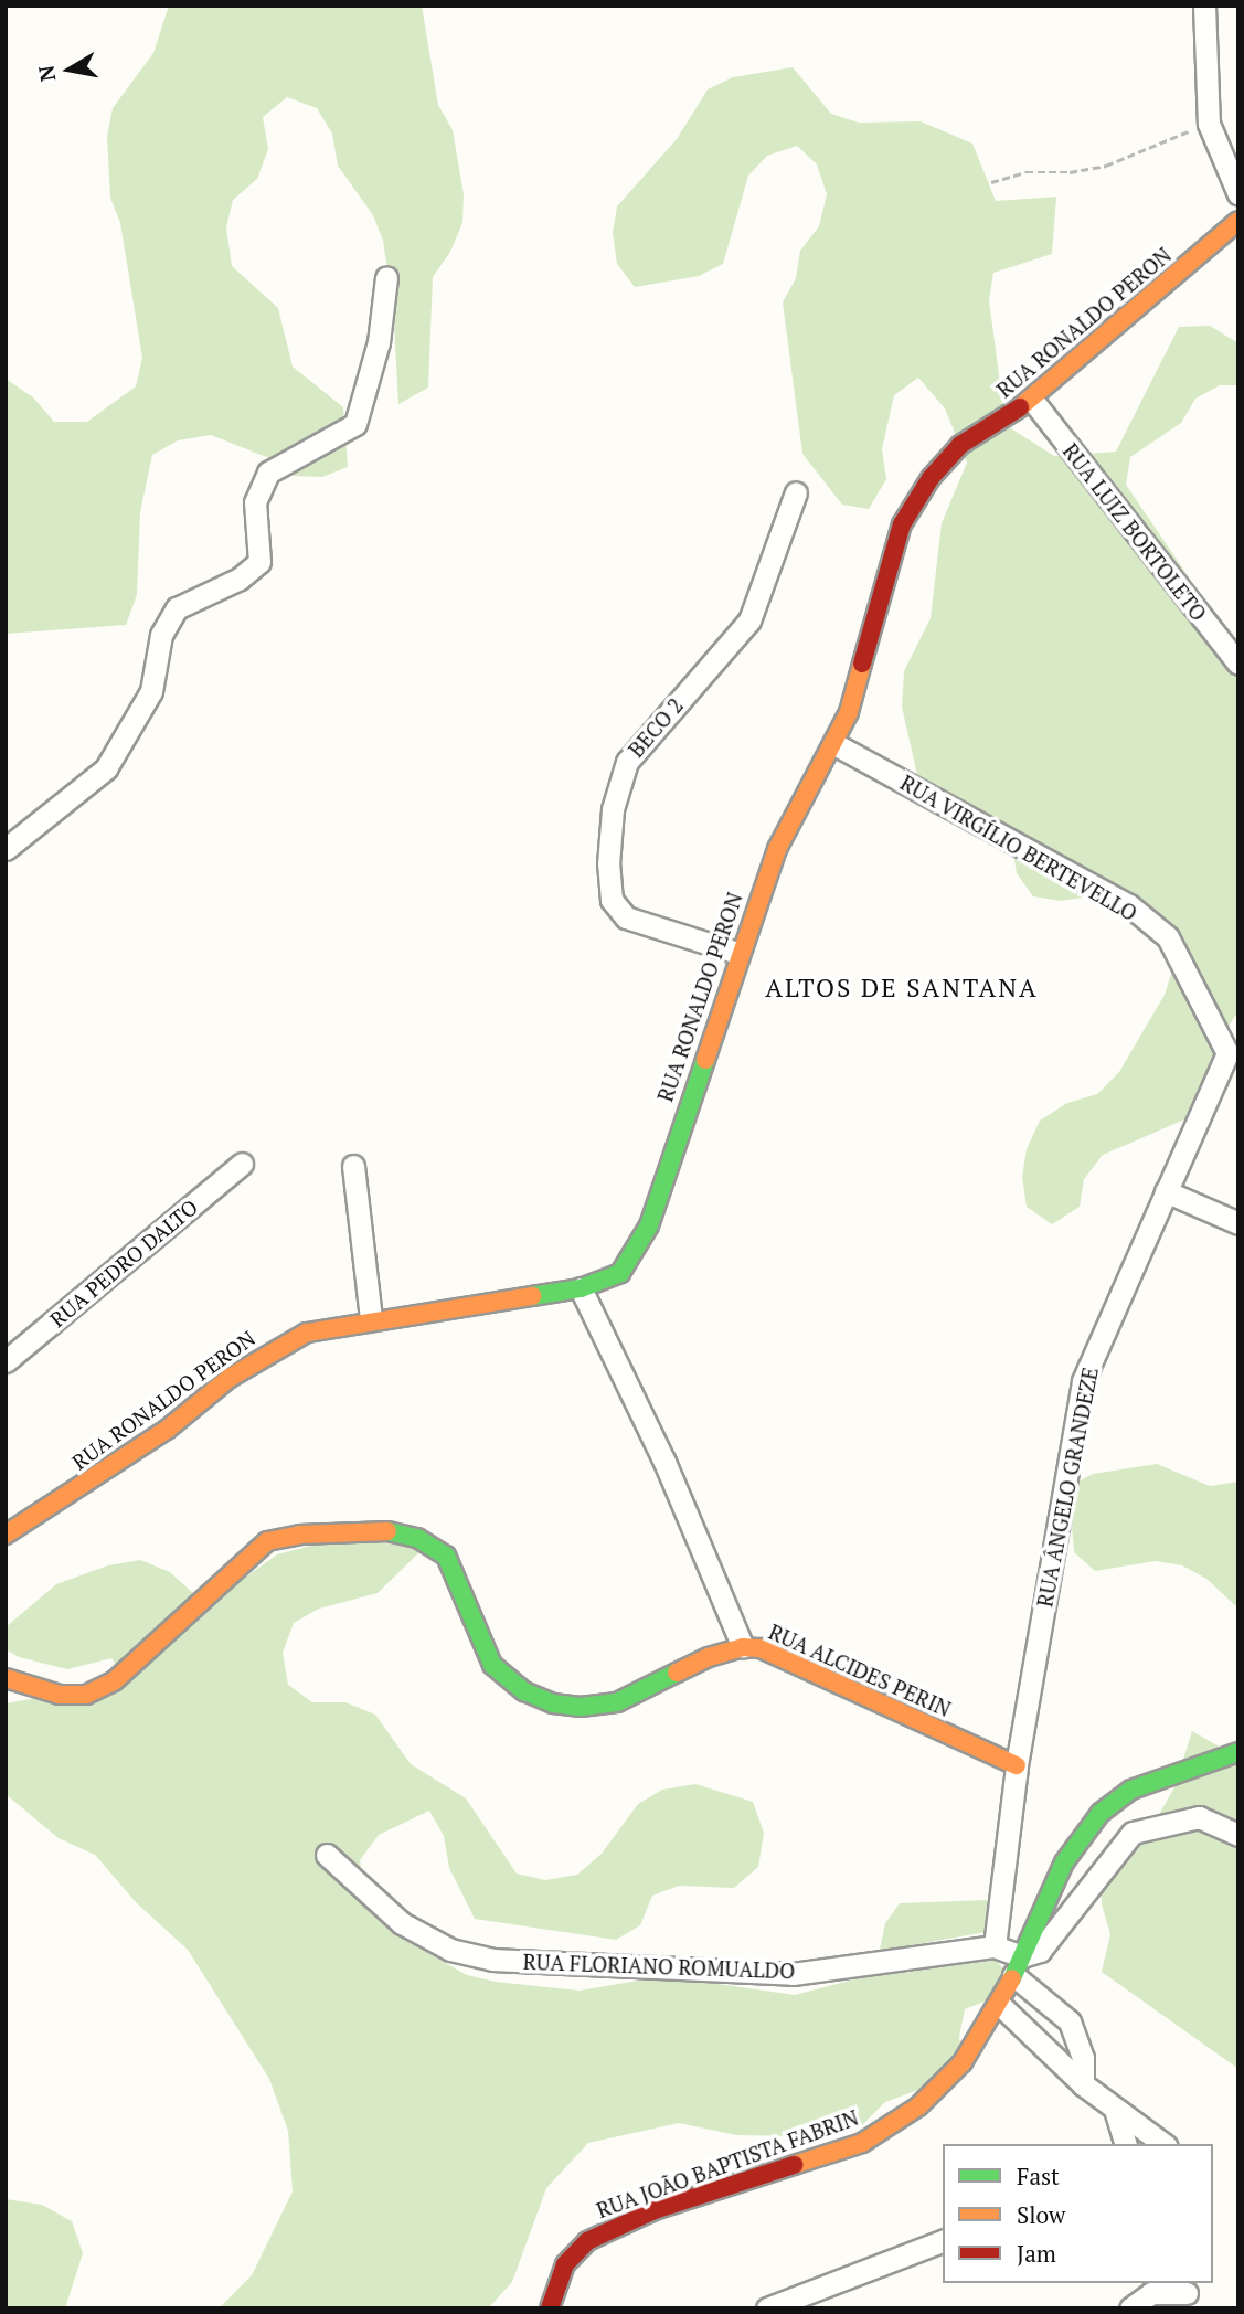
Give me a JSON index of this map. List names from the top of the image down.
{
  "streets": {
    "street": [
      "RUA RONALDO PERON",
      "RUA LUIZ BORTOLETO",
      "BECO 2",
      "RUA VIRGÍLIO BERTEVELLO",
      "RUA PEDRO DALTO",
      "RUA ÂNGELO GRANDEZE",
      "RUA ALCIDES PERIN",
      "RUA FLORIANO ROMUALDO",
      "RUA JOÃO BAPTISTA FABRIN"
    ]
  },
  "crossings": [
    ["RUA RONALDO PERON", "RUA LUIZ BORTOLETO"],
    ["RUA RONALDO PERON", "BECO 2"],
    ["RUA RONALDO PERON", "RUA VIRGÍLIO BERTEVELLO"],
    ["RUA VIRGÍLIO BERTEVELLO", "RUA ÂNGELO GRANDEZE"],
    ["RUA ÂNGELO GRANDEZE", "RUA ALCIDES PERIN"],
    ["RUA ÂNGELO GRANDEZE", "RUA FLORIANO ROMUALDO"],
    ["RUA FLORIANO ROMUALDO", "RUA JOÃO BAPTISTA FABRIN"]
  ],
  "districts": ["ALTOS DE SANTANA"],
  "legend": ["Fast", "Slow", "Jam"],
  "north": "left"
}
